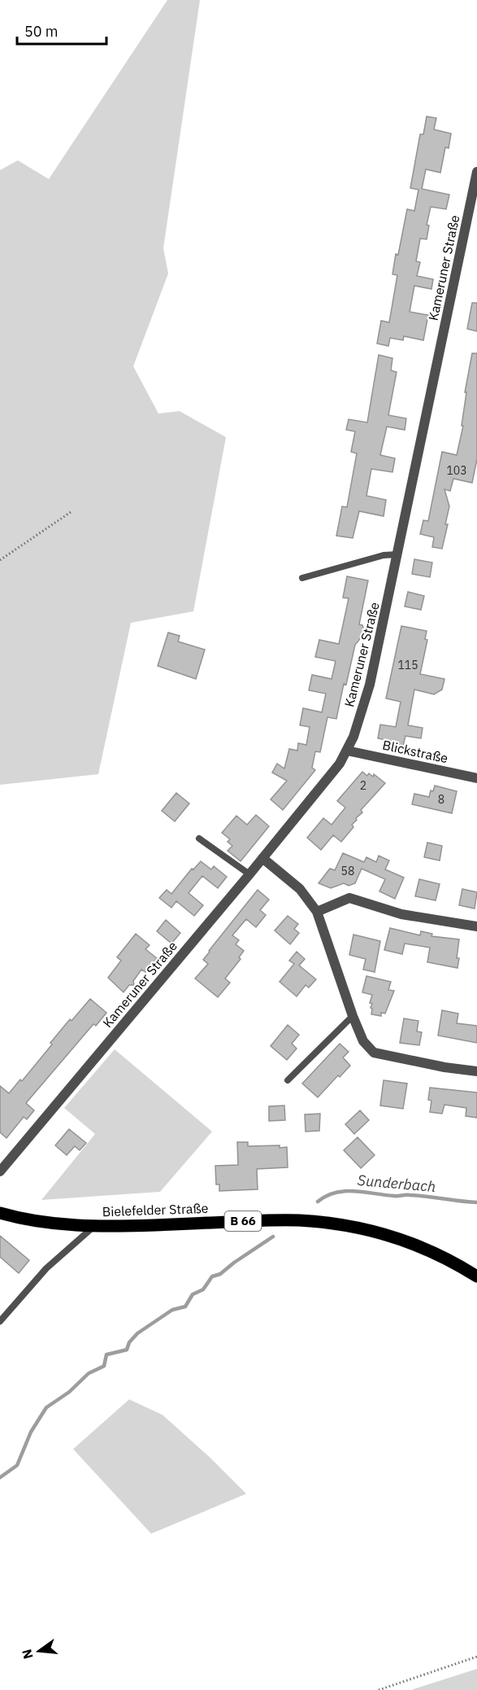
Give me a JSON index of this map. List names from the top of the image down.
{
  "streets": {
    "main road": ["Bielefelder Straße", "B 66"],
    "street": ["Kameruner Straße", "Blickstraße"]
  },
  "crossings": [
    ["Kameruner Straße", "Blickstraße"]
  ],
  "water": ["Sunderbach"],
  "house_numbers": [
    "103",
    "115",
    "2",
    "8",
    "58"
  ],
  "scale_bar": "50 m",
  "north": "left"
}
